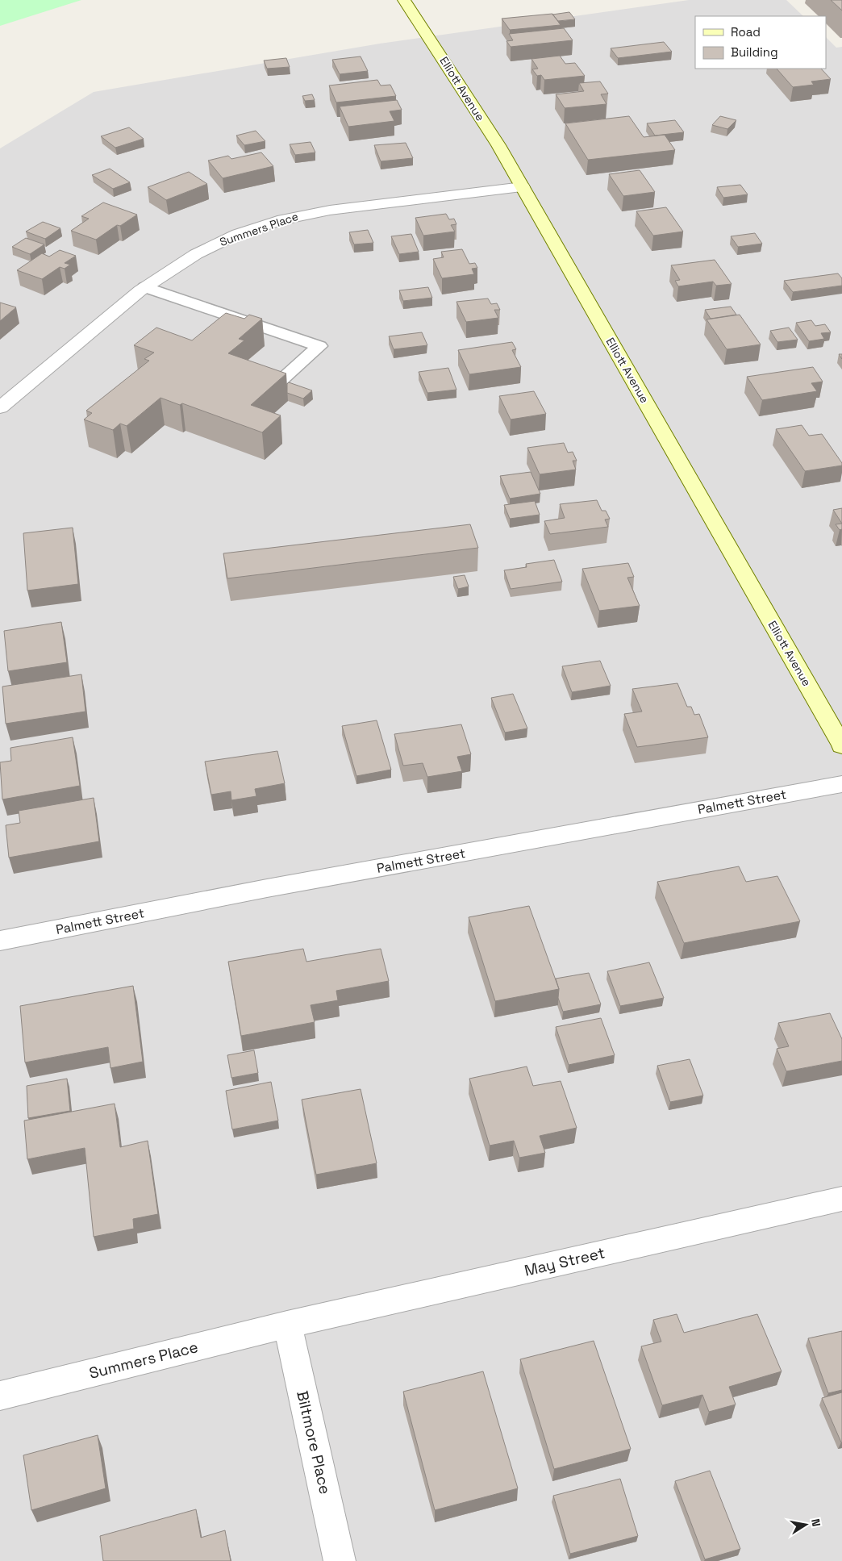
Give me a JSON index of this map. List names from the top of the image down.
{
  "streets": {
    "street": [
      "Elliott Avenue",
      "Summers Place",
      "Palmett Street",
      "May Street",
      "Biltmore Place"
    ]
  },
  "crossings": [
    ["Elliott Avenue", "Summers Place"],
    ["Summers Place", "May Street"],
    ["Summers Place", "Biltmore Place"],
    ["May Street", "Biltmore Place"]
  ],
  "legend": ["Road", "Building"],
  "north": "right"
}
